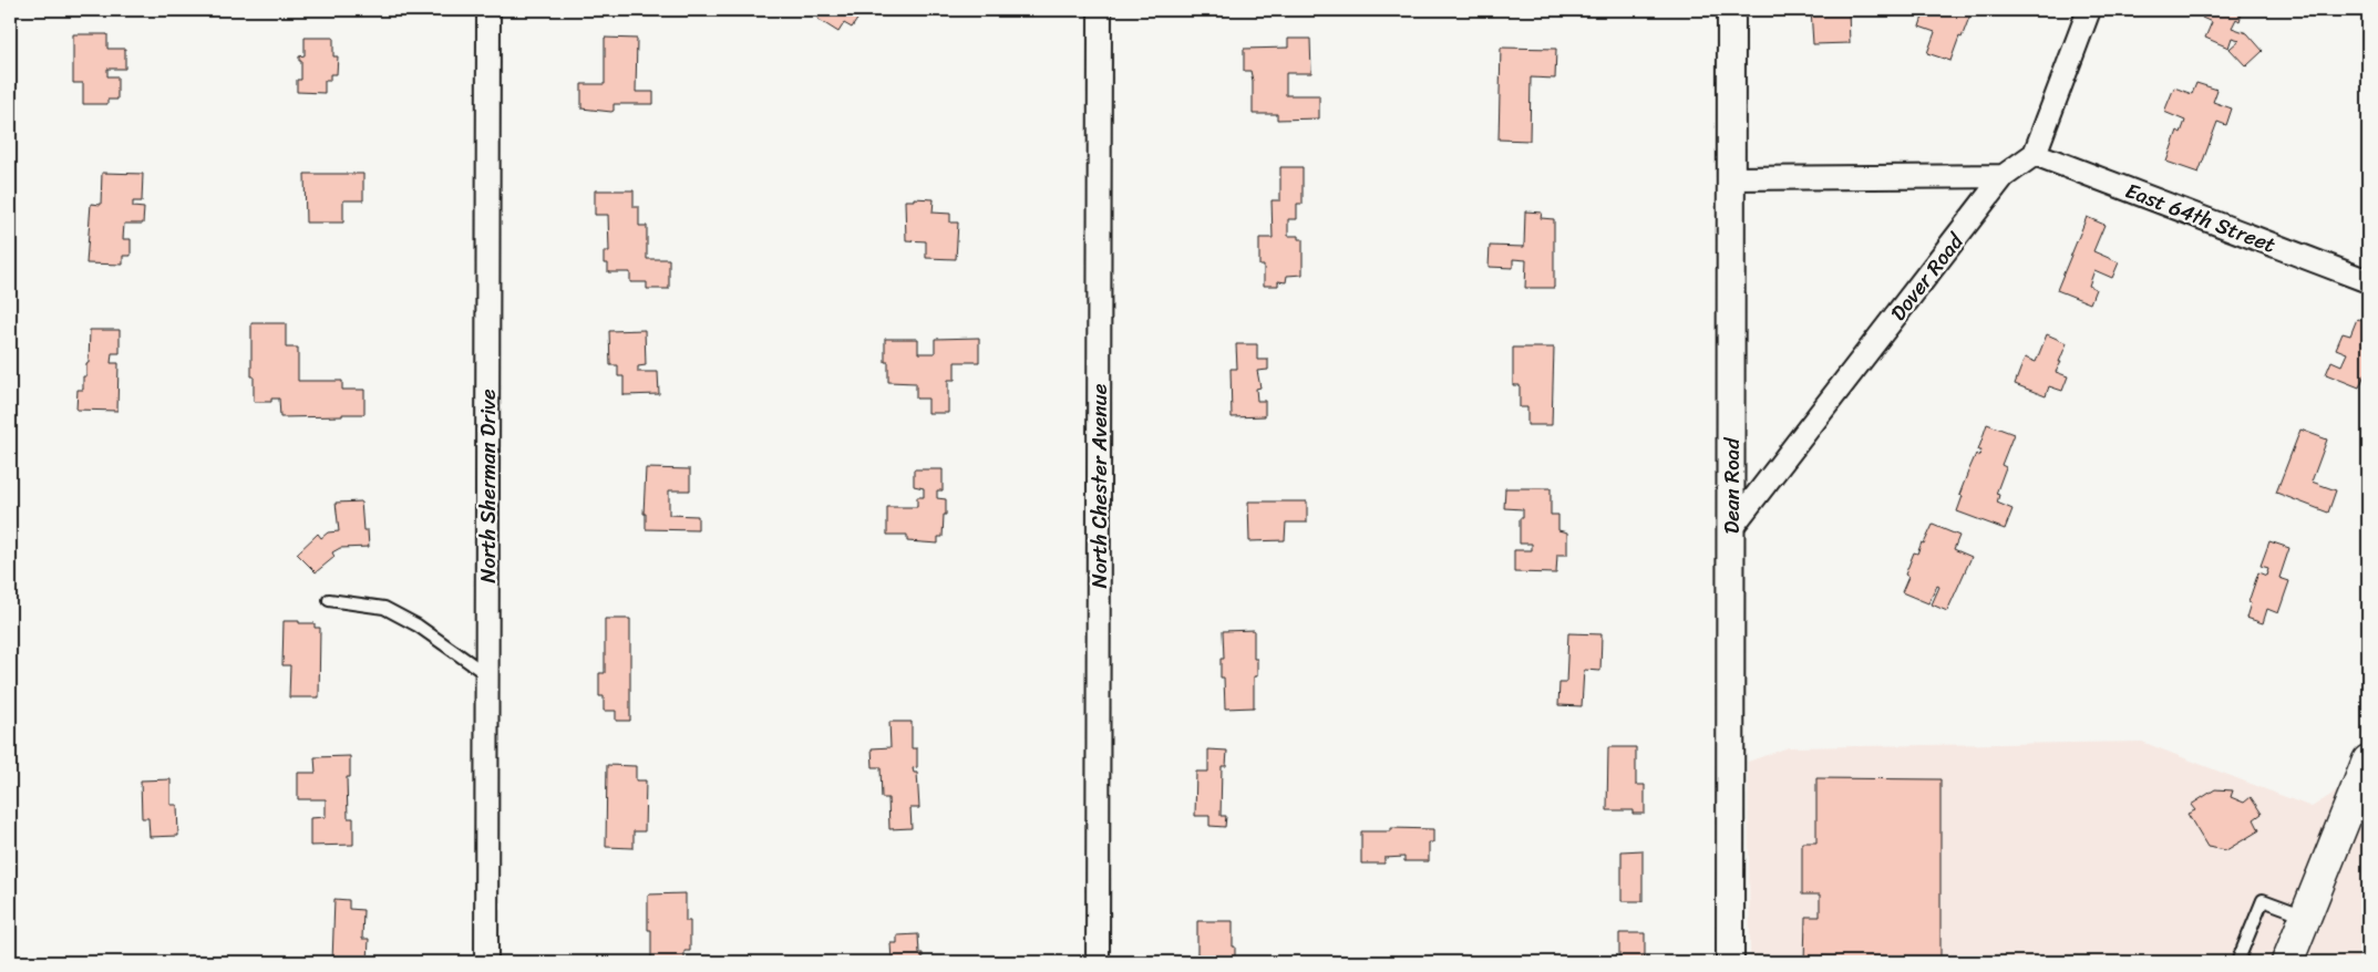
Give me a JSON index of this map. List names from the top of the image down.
{
  "streets": {
    "street": [
      "East 64th Street",
      "Dover Road",
      "North Sherman Drive",
      "North Chester Avenue",
      "Dean Road"
    ]
  },
  "crossings": [
    ["East 64th Street", "Dover Road"],
    ["Dover Road", "Dean Road"]
  ]
}
